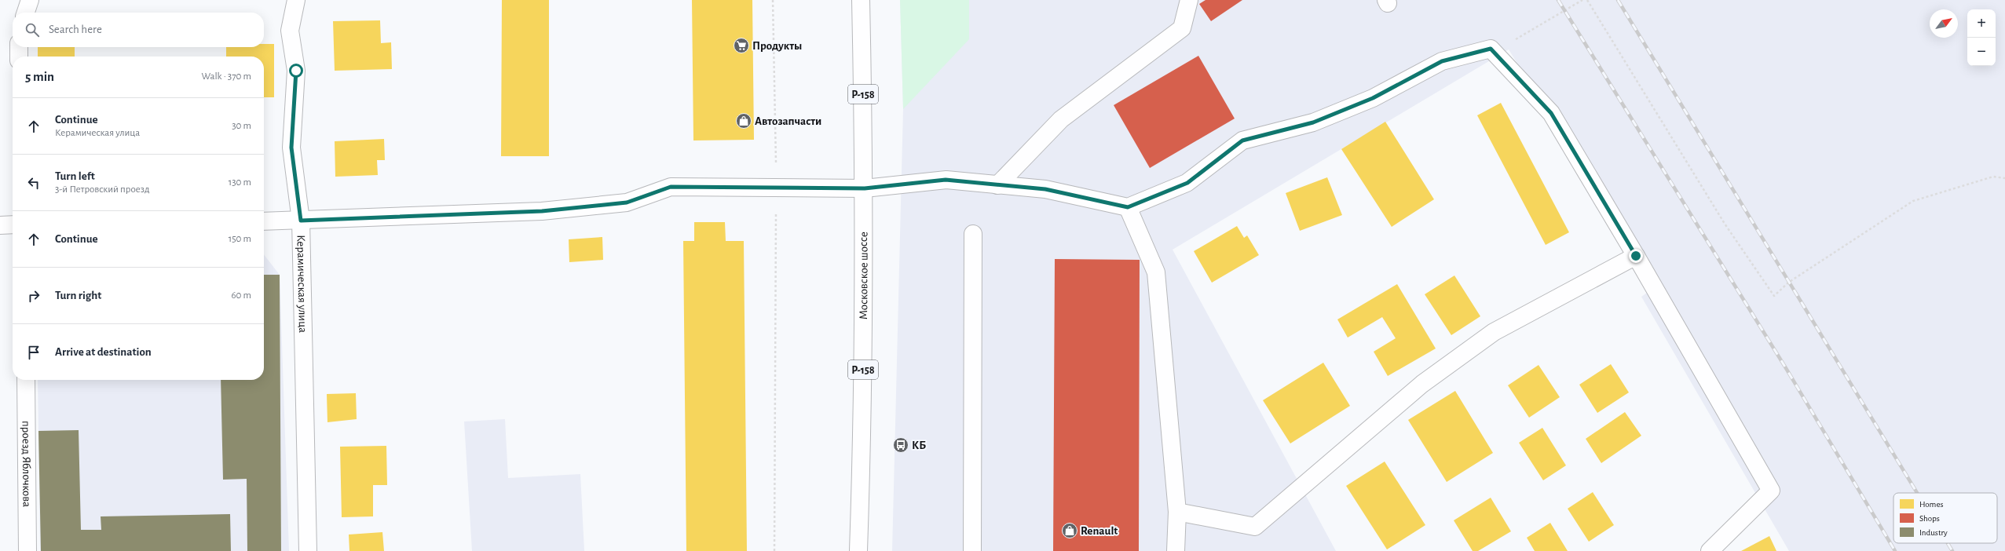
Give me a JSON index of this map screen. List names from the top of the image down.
{
  "streets": {
    "street": [
      "Р-158",
      "Московское шоссе",
      "Керамическая улица",
      "проезд Яблочкова"
    ]
  },
  "places": {
    "supermarket": ["Продукты"],
    "shop": ["Автозапчасти", "Renault"],
    "bus stop": ["КБ"]
  },
  "legend": ["Homes", "Shops", "Industry"],
  "north": "top right",
  "page": {
    "map_buttons": ["+", "−"],
    "search": "Search here",
    "heading": ["5 min", "Walk · 370 m"],
    "list": [
      ["Continue", "Керамическая улица", "30 m"],
      ["Turn left", "3-й Петровский проезд", "130 m"],
      ["Continue", "150 m"],
      ["Turn right", "60 m"],
      "Arrive at destination"
    ]
  }
}
